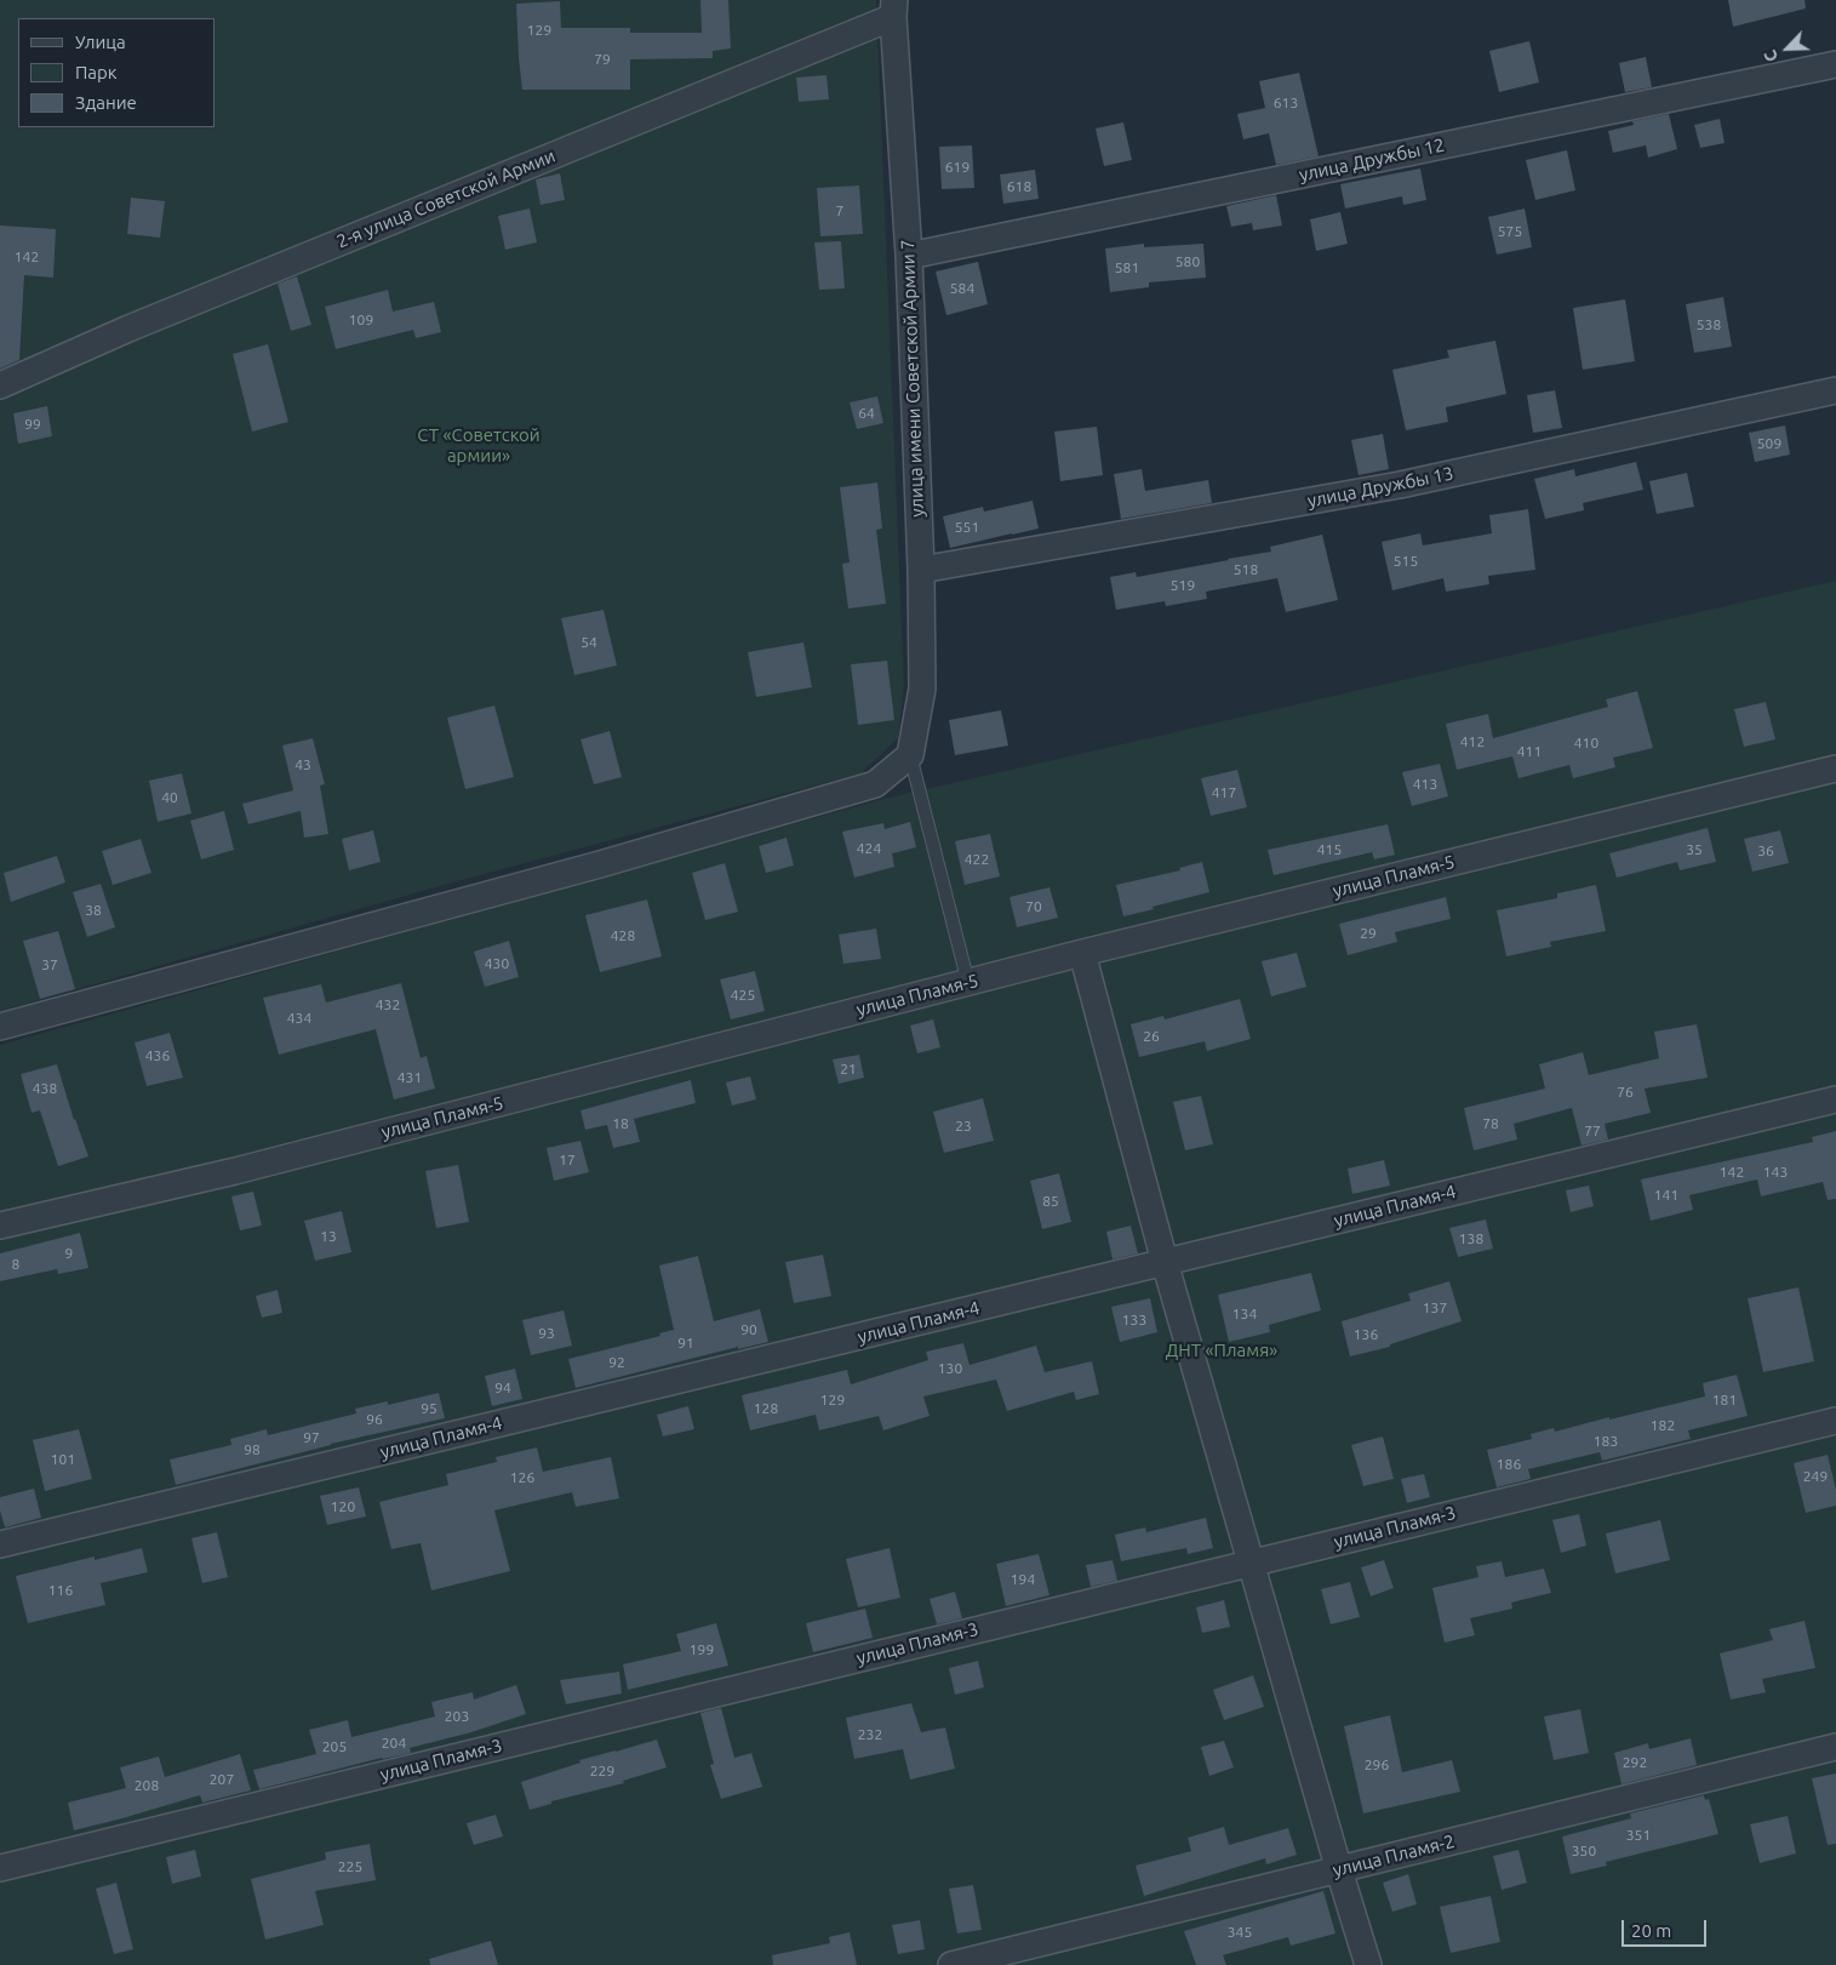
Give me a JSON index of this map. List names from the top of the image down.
{
  "streets": {
    "street": [
      "улица Дружбы 12",
      "2-я улица Советской Армии",
      "улица имени Советской Армии 7",
      "улица Дружбы 13",
      "улица Пламя-5",
      "улица Пламя-4",
      "улица Пламя-3",
      "улица Пламя-2"
    ]
  },
  "crossings": [
    ["улица Дружбы 12", "улица имени Советской Армии 7"],
    ["2-я улица Советской Армии", "улица имени Советской Армии 7"],
    ["улица имени Советской Армии 7", "улица Дружбы 13"]
  ],
  "parks": ["СТ «Советской армии»", "ДНТ «Пламя»"],
  "house_numbers": [
    "129",
    "79",
    "613",
    "619",
    "618",
    "7",
    "575",
    "142",
    "580",
    "581",
    "584",
    "109",
    "538",
    "64",
    "99",
    "509",
    "551",
    "515",
    "518",
    "519",
    "54",
    "412",
    "410",
    "411",
    "43",
    "413",
    "417",
    "40",
    "424",
    "415",
    "35",
    "36",
    "422",
    "70",
    "38",
    "29",
    "428",
    "430",
    "37",
    "425",
    "432",
    "434",
    "26",
    "436",
    "21",
    "431",
    "438",
    "76",
    "18",
    "78",
    "23",
    "77",
    "17",
    "142",
    "143",
    "141",
    "85",
    "13",
    "138",
    "9",
    "8",
    "137",
    "134",
    "133",
    "90",
    "93",
    "136",
    "91",
    "92",
    "130",
    "94",
    "129",
    "181",
    "95",
    "128",
    "96",
    "182",
    "97",
    "183",
    "98",
    "101",
    "186",
    "249",
    "126",
    "120",
    "194",
    "116",
    "199",
    "203",
    "232",
    "204",
    "205",
    "292",
    "296",
    "229",
    "207",
    "208",
    "351",
    "350",
    "225",
    "345"
  ],
  "legend": ["Улица", "Парк", "Здание"],
  "scale_bar": "20 m",
  "north": "bottom left"
}
